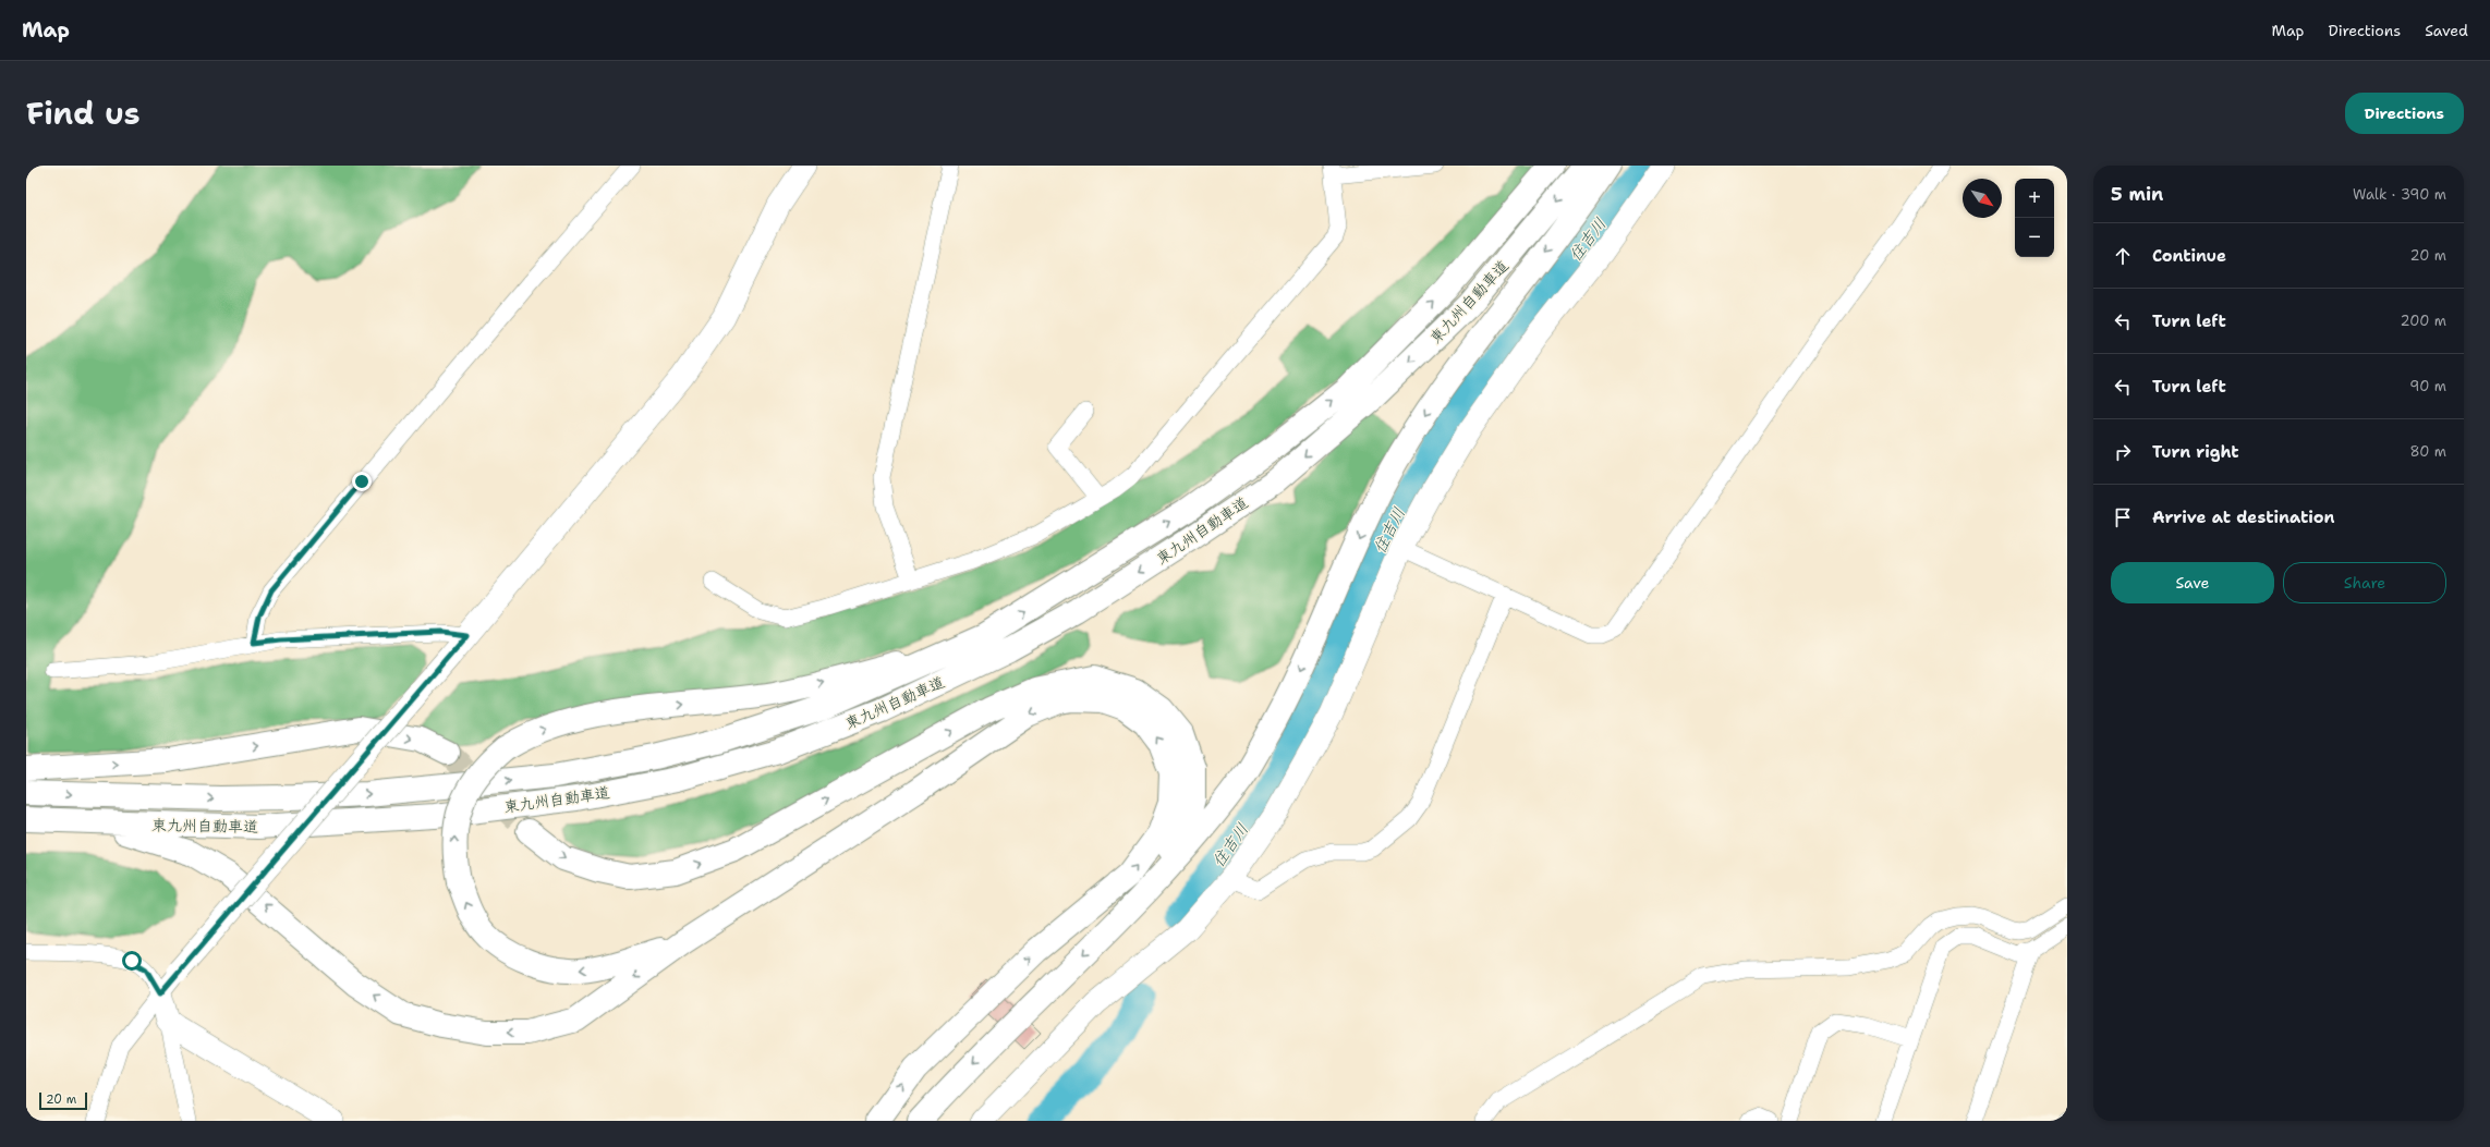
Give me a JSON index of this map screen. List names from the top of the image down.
{
  "streets": {
    "highway": ["東九州自動車道"]
  },
  "water": ["住吉川"],
  "scale_bar": "20 m",
  "north": "bottom right",
  "page": {
    "header": "Map",
    "nav": ["Map", "Directions", "Saved"],
    "title": "Find us",
    "buttons": [
      "Directions",
      ["Save", "Share"]
    ],
    "heading": ["5 min", "Walk · 390 m"],
    "map_buttons": ["+", "−"],
    "list": [
      ["Continue", "20 m"],
      ["Turn left", "200 m"],
      ["Turn left", "90 m"],
      ["Turn right", "80 m"],
      "Arrive at destination"
    ],
    "scale": "20 m"
  }
}
